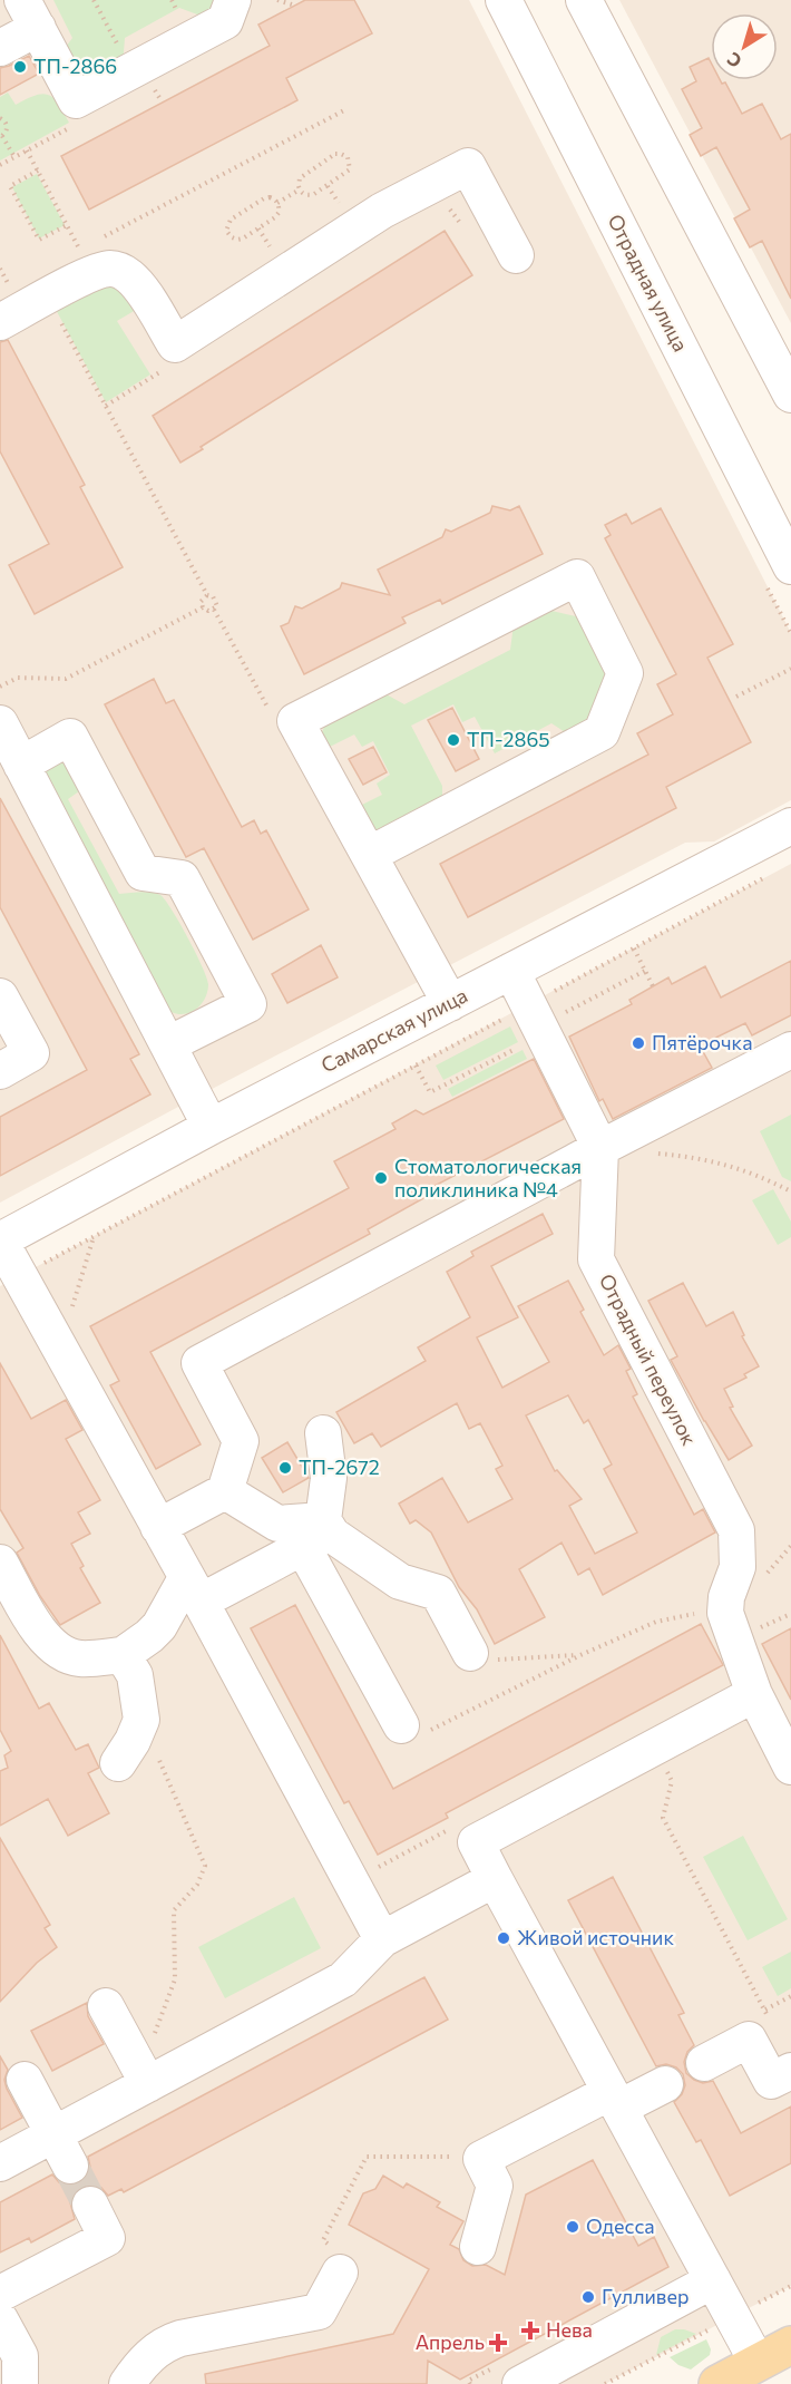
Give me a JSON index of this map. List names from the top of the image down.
{
  "streets": {
    "street": ["Отрадная улица", "Самарская улица", "Отрадный переулок"]
  },
  "crossings": [
    ["Самарская улица", "Отрадный переулок"]
  ],
  "places": {
    "other": [
      "ТП-2866",
      "ТП-2865",
      "Пятёрочка",
      "Стоматологическая поликлиника №4",
      "ТП-2672",
      "Живой источник",
      "Одесса",
      "Гулливер"
    ],
    "health": ["Нева", "Апрель"]
  },
  "north": "bottom left"
}
